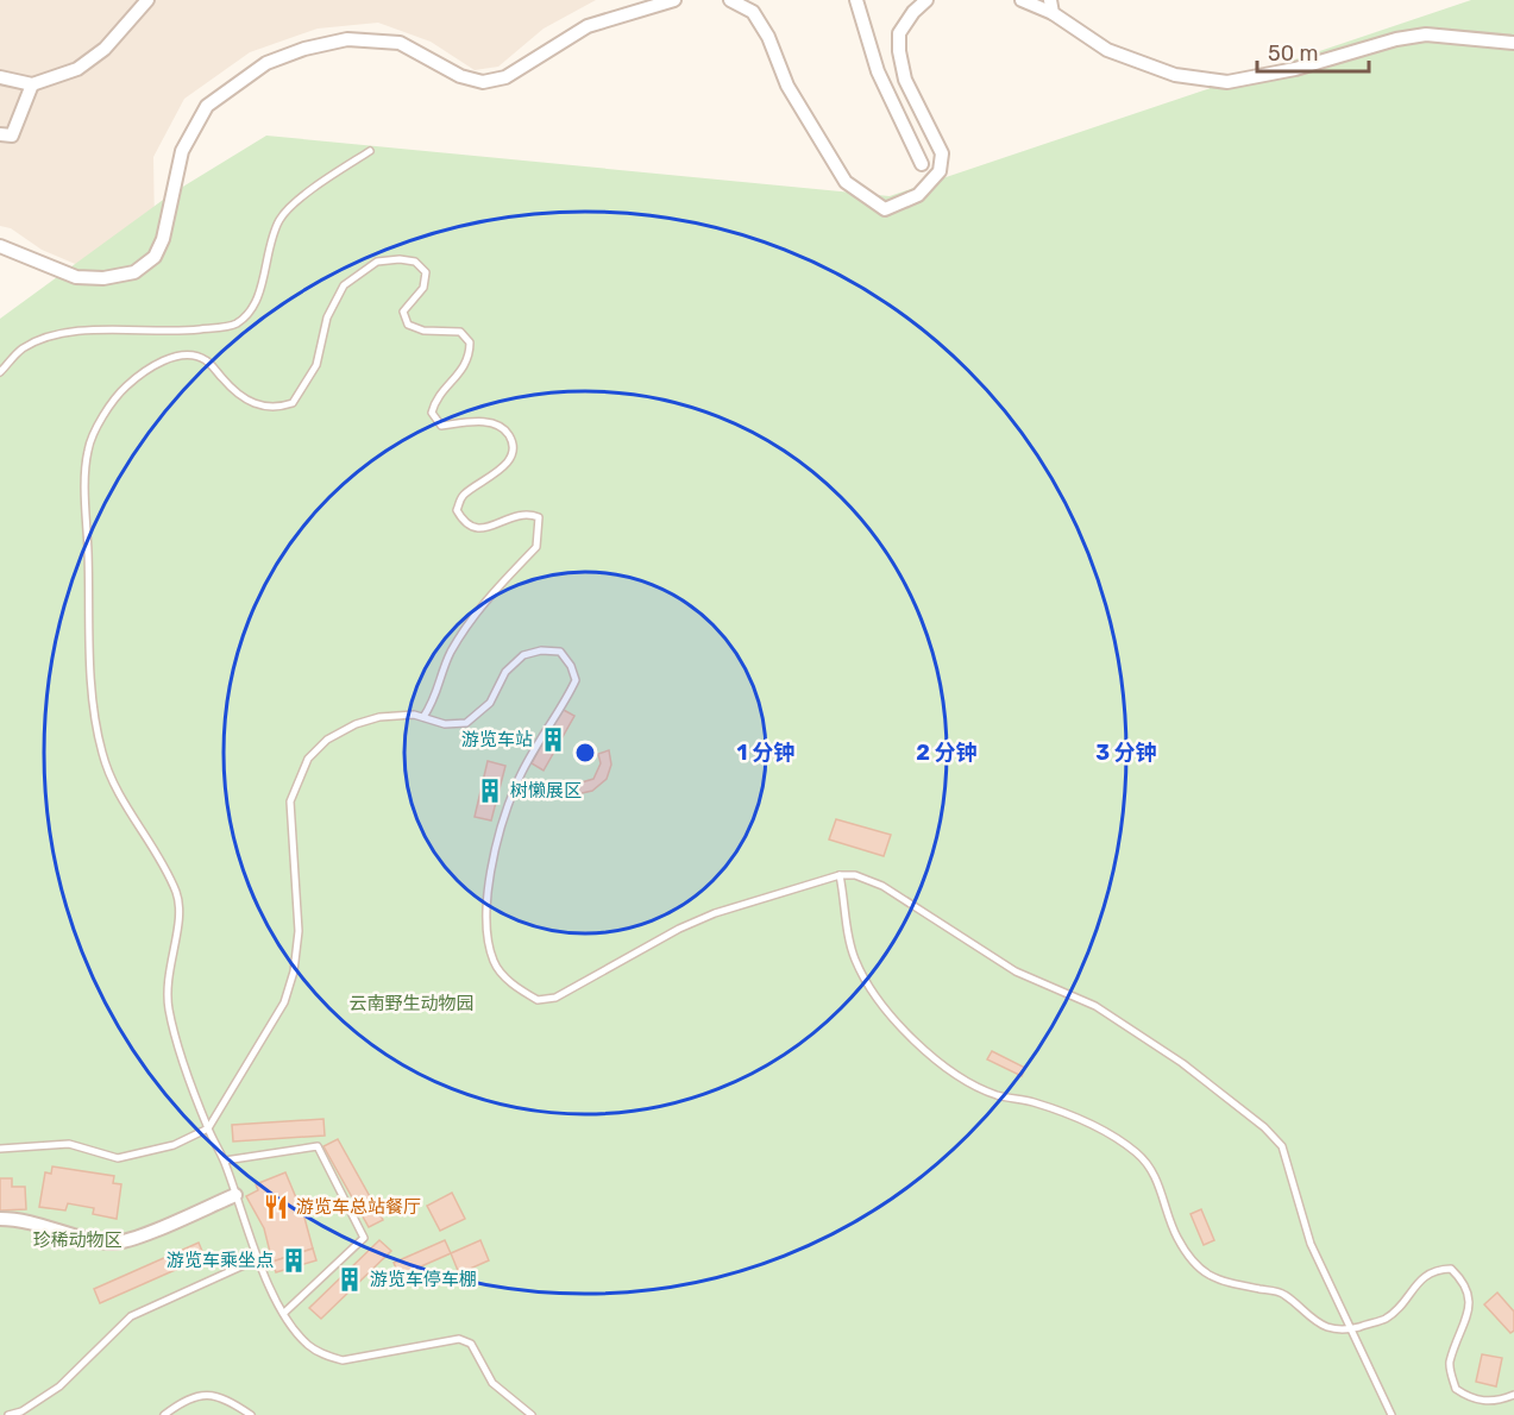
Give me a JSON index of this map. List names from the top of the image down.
{
  "parks": ["云南野生动物园", "珍稀动物区"],
  "places": {
    "building": [
      "游览车站",
      "树懒展区",
      "游览车乘坐点",
      "游览车停车棚"
    ],
    "restaurant": ["游览车总站餐厅"]
  },
  "scale_bar": "50 m",
  "rings": ["1 分钟", "2 分钟", "3 分钟"]
}
